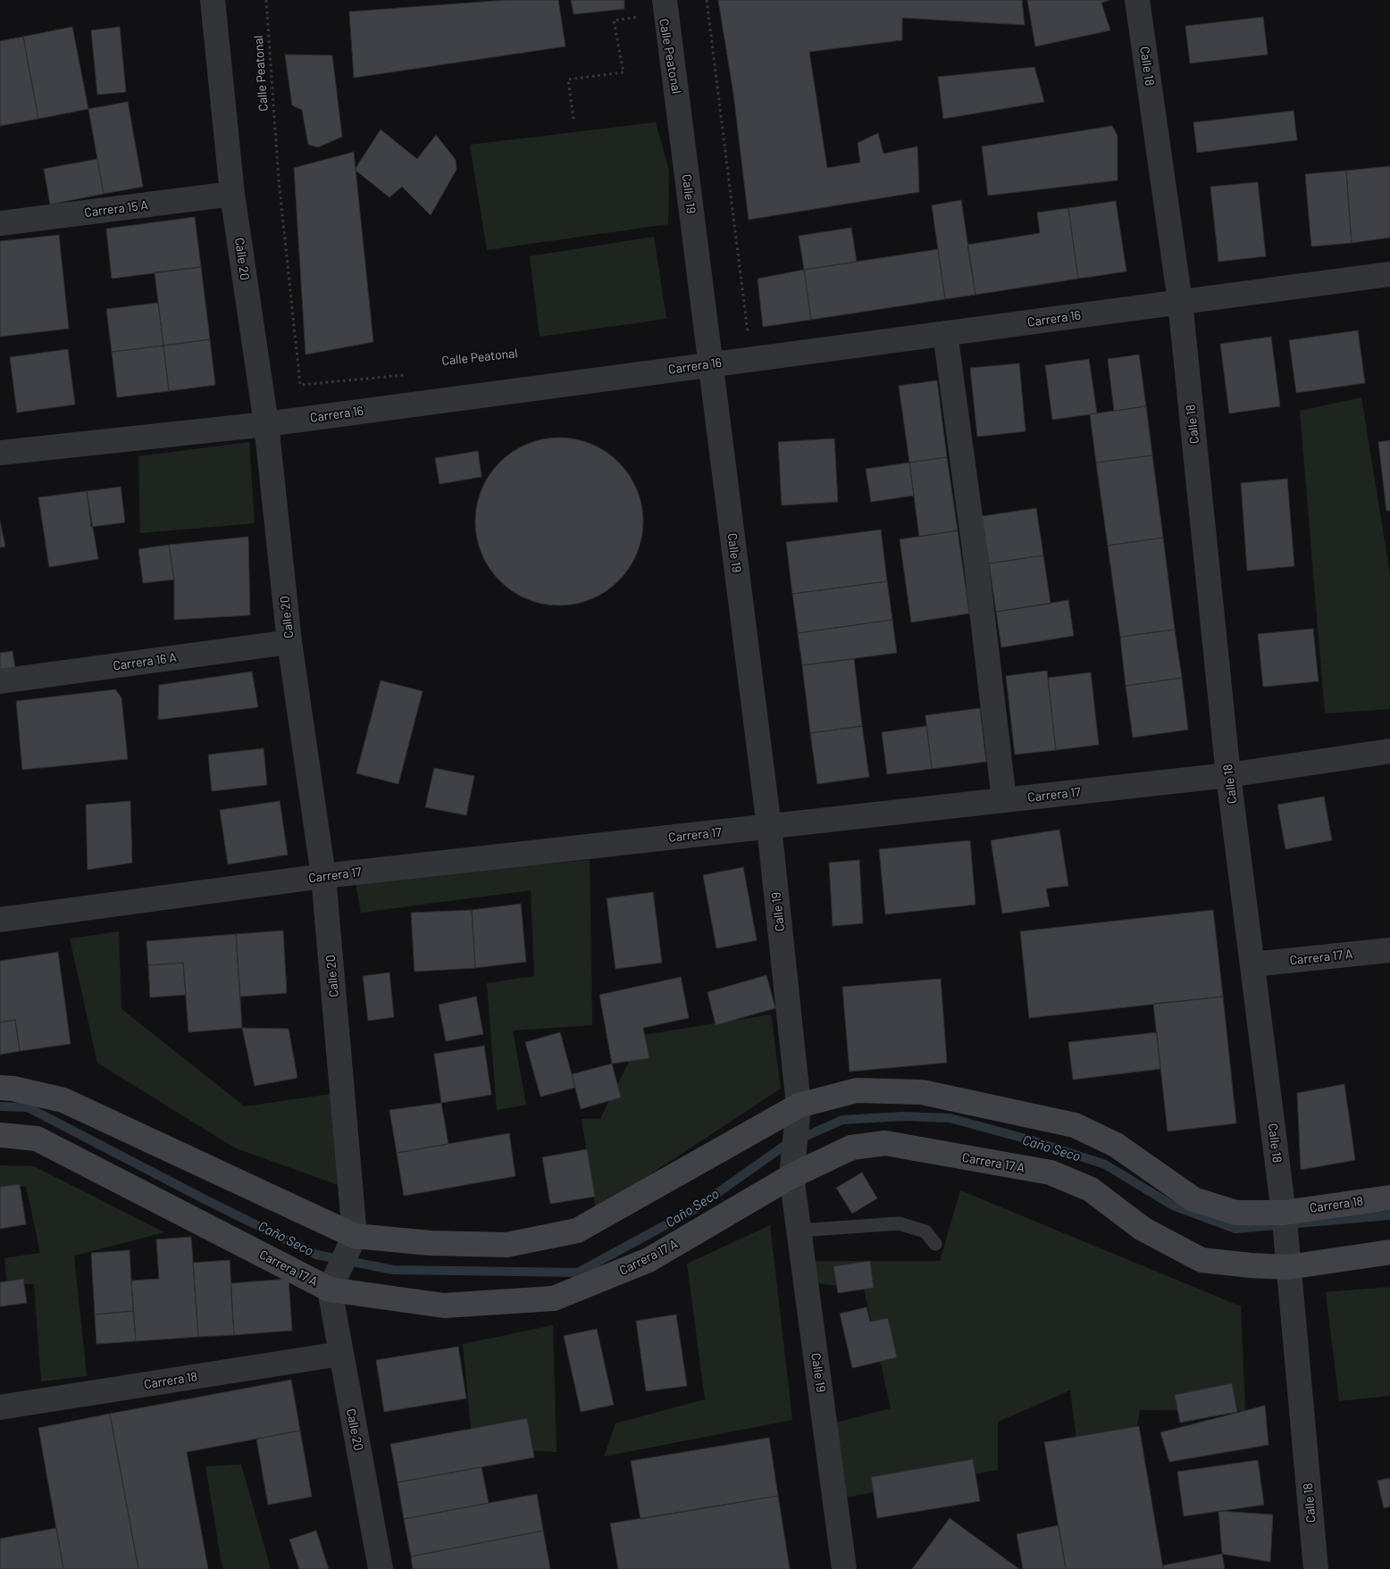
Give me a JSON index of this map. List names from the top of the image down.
{
  "streets": {
    "street": [
      "Calle 18",
      "Calle 19",
      "Carrera 15 A",
      "Calle 20",
      "Carrera 16",
      "Carrera 16 A",
      "Carrera 17",
      "Carrera 17 A",
      "Carrera 18"
    ],
    "path": ["Calle Peatonal"]
  },
  "crossings": [
    ["Calle 18", "Carrera 16"],
    ["Calle 18", "Carrera 17"],
    ["Calle 18", "Carrera 17 A"],
    ["Calle 18", "Carrera 18"],
    ["Calle 19", "Carrera 16"],
    ["Calle 19", "Carrera 17"],
    ["Calle 19", "Carrera 17 A"],
    ["Carrera 15 A", "Calle 20"],
    ["Calle 20", "Carrera 16"],
    ["Calle 20", "Carrera 16 A"],
    ["Calle 20", "Carrera 17"],
    ["Calle 20", "Carrera 17 A"],
    ["Calle 20", "Carrera 18"]
  ],
  "water": ["Caño Seco"]
}
